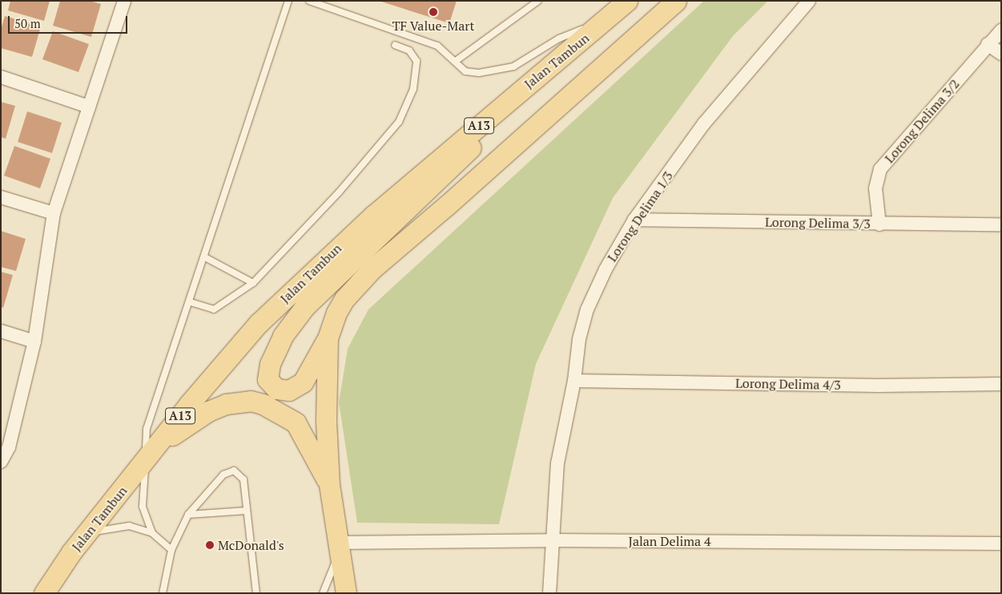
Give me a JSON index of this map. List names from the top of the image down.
{
  "streets": {
    "main road": ["Jalan Tambun", "A13"],
    "street": [
      "Lorong Delima 3/2",
      "Lorong Delima 1/3",
      "Lorong Delima 3/3",
      "Lorong Delima 4/3",
      "Jalan Delima 4"
    ]
  },
  "crossings": [
    ["Lorong Delima 3/2", "Lorong Delima 3/3"],
    ["Lorong Delima 1/3", "Lorong Delima 3/3"],
    ["Lorong Delima 1/3", "Lorong Delima 4/3"],
    ["Lorong Delima 1/3", "Jalan Delima 4"]
  ],
  "places": ["TF Value-Mart", "McDonald's"],
  "scale_bar": "50 m"
}
